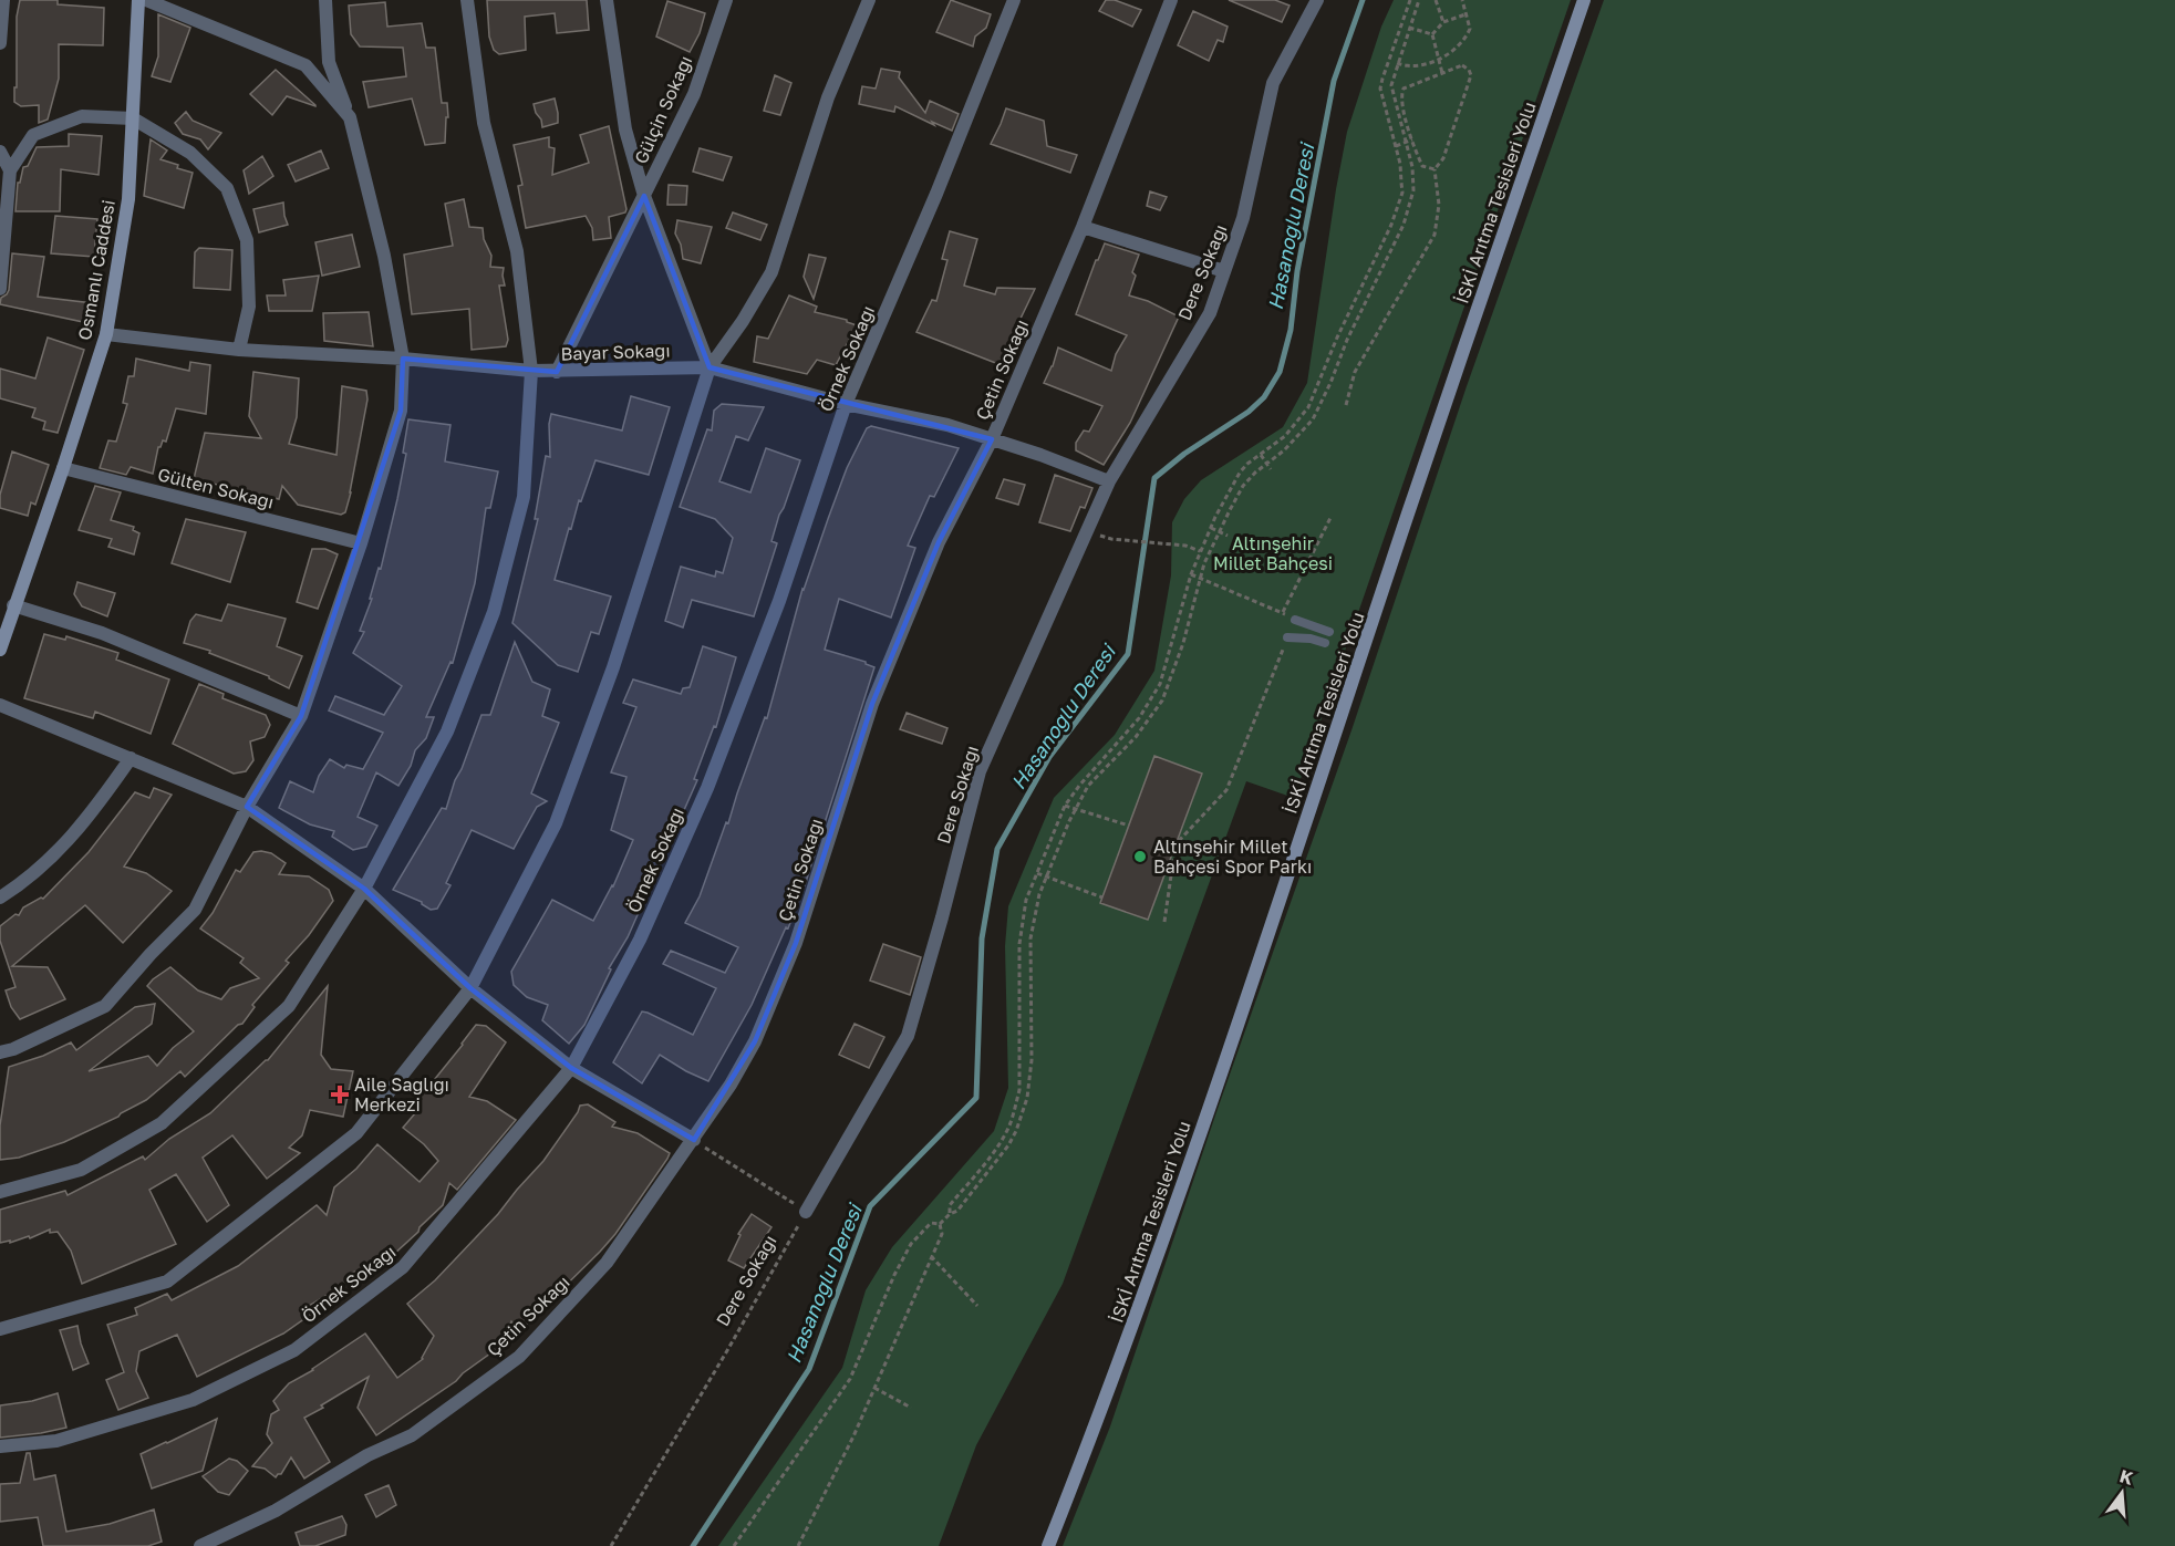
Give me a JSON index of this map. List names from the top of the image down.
{
  "streets": {
    "main road": ["İSKİ Arıtma Tesisleri Yolu", "Osmanlı Caddesi"],
    "street": [
      "Gülçin Sokağı",
      "Dere Sokağı",
      "Bayar Sokağı",
      "Örnek Sokağı",
      "Çetin Sokağı",
      "Gülten Sokağı"
    ]
  },
  "crossings": [
    ["Gülçin Sokağı", "Bayar Sokağı"],
    ["Osmanlı Caddesi", "Bayar Sokağı"],
    ["Osmanlı Caddesi", "Gülten Sokağı"],
    ["Dere Sokağı", "Bayar Sokağı"],
    ["Bayar Sokağı", "Örnek Sokağı"],
    ["Bayar Sokağı", "Çetin Sokağı"]
  ],
  "water": ["Hasanoğlu Deresi"],
  "parks": ["Altınşehir Millet Bahçesi"],
  "places": {
    "other": ["Altınşehir Millet Bahçesi Spor Parkı"],
    "health": ["Aile Sağlığı Merkezi"]
  },
  "north": "top"
}
